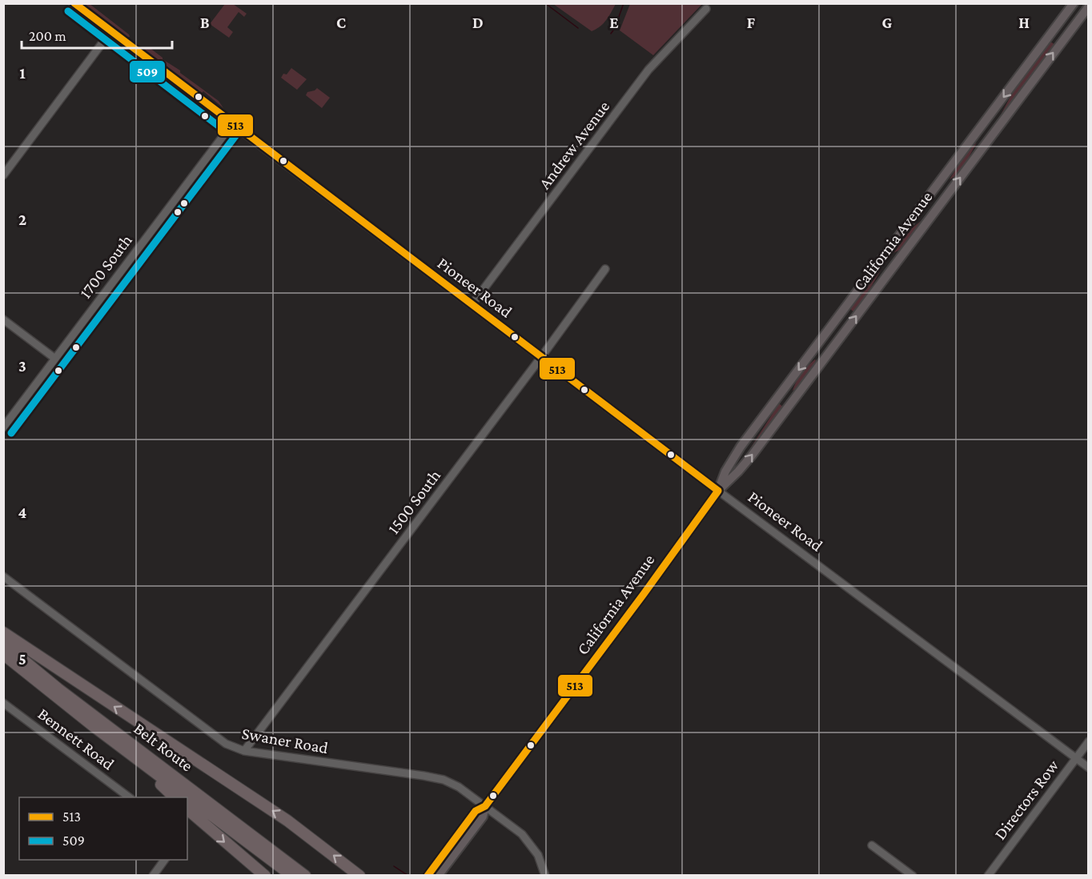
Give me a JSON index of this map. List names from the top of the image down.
{
  "streets": {
    "highway": ["Belt Route"],
    "main road": ["California Avenue", "Pioneer Road"],
    "street": [
      "Andrew Avenue",
      "1700 South",
      "1500 South",
      "Bennett Road",
      "Swaner Road",
      "Directors Row"
    ]
  },
  "crossings": [
    ["Andrew Avenue", "Pioneer Road"],
    ["California Avenue", "Pioneer Road"],
    ["California Avenue", "Swaner Road"],
    ["1700 South", "Pioneer Road"],
    ["Pioneer Road", "1500 South"],
    ["Pioneer Road", "Directors Row"],
    ["1500 South", "Swaner Road"]
  ],
  "lines": ["transit line 513", "transit line 509"],
  "legend": ["513", "509"],
  "scale_bar": "200 m",
  "grid": {
    "columns": [
      "B",
      "C",
      "D",
      "E",
      "F",
      "G",
      "H"
    ],
    "rows": [
      "1",
      "2",
      "3",
      "4",
      "5"
    ]
  }
}
